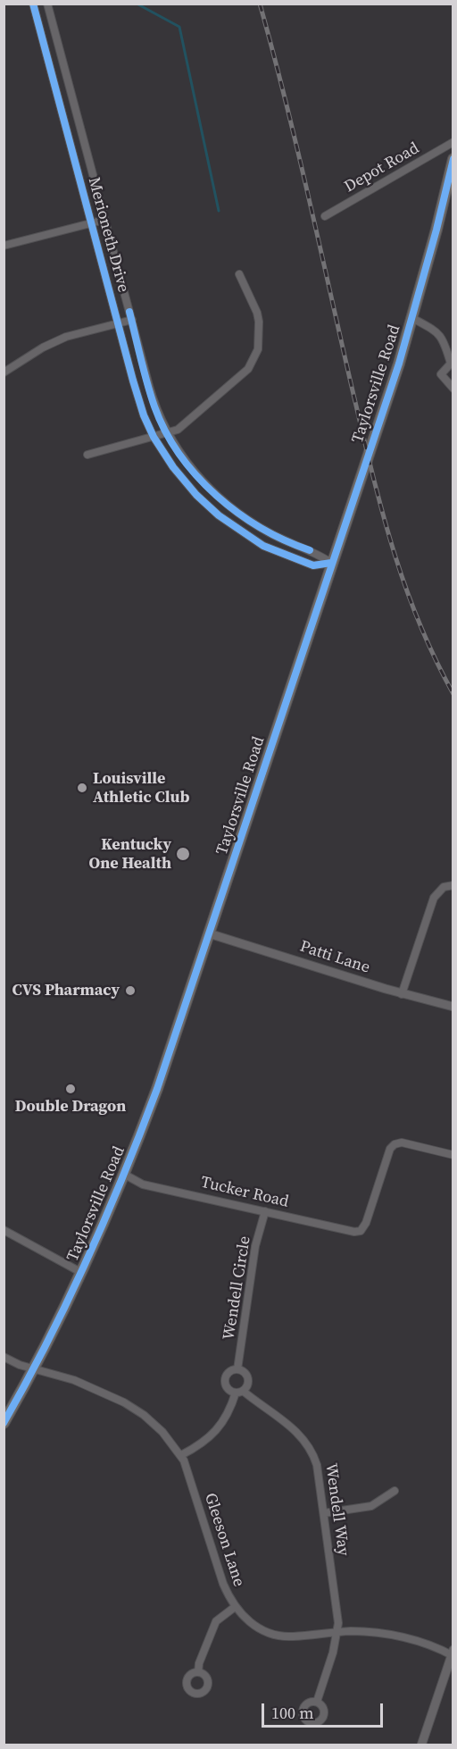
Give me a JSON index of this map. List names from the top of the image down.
{
  "streets": {
    "main road": ["Taylorsville Road"],
    "street": [
      "Depot Road",
      "Merioneth Drive",
      "Patti Lane",
      "Tucker Road",
      "Wendell Circle",
      "Wendell Way",
      "Gleeson Lane"
    ]
  },
  "crossings": [
    ["Merioneth Drive", "Taylorsville Road"],
    ["Taylorsville Road", "Patti Lane"],
    ["Taylorsville Road", "Tucker Road"],
    ["Taylorsville Road", "Gleeson Lane"],
    ["Tucker Road", "Wendell Circle"],
    ["Wendell Circle", "Wendell Way"],
    ["Wendell Way", "Gleeson Lane"]
  ],
  "places": [
    "Louisville Athletic Club",
    "Kentucky One Health",
    "CVS Pharmacy",
    "Double Dragon"
  ],
  "scale_bar": "100 m"
}
